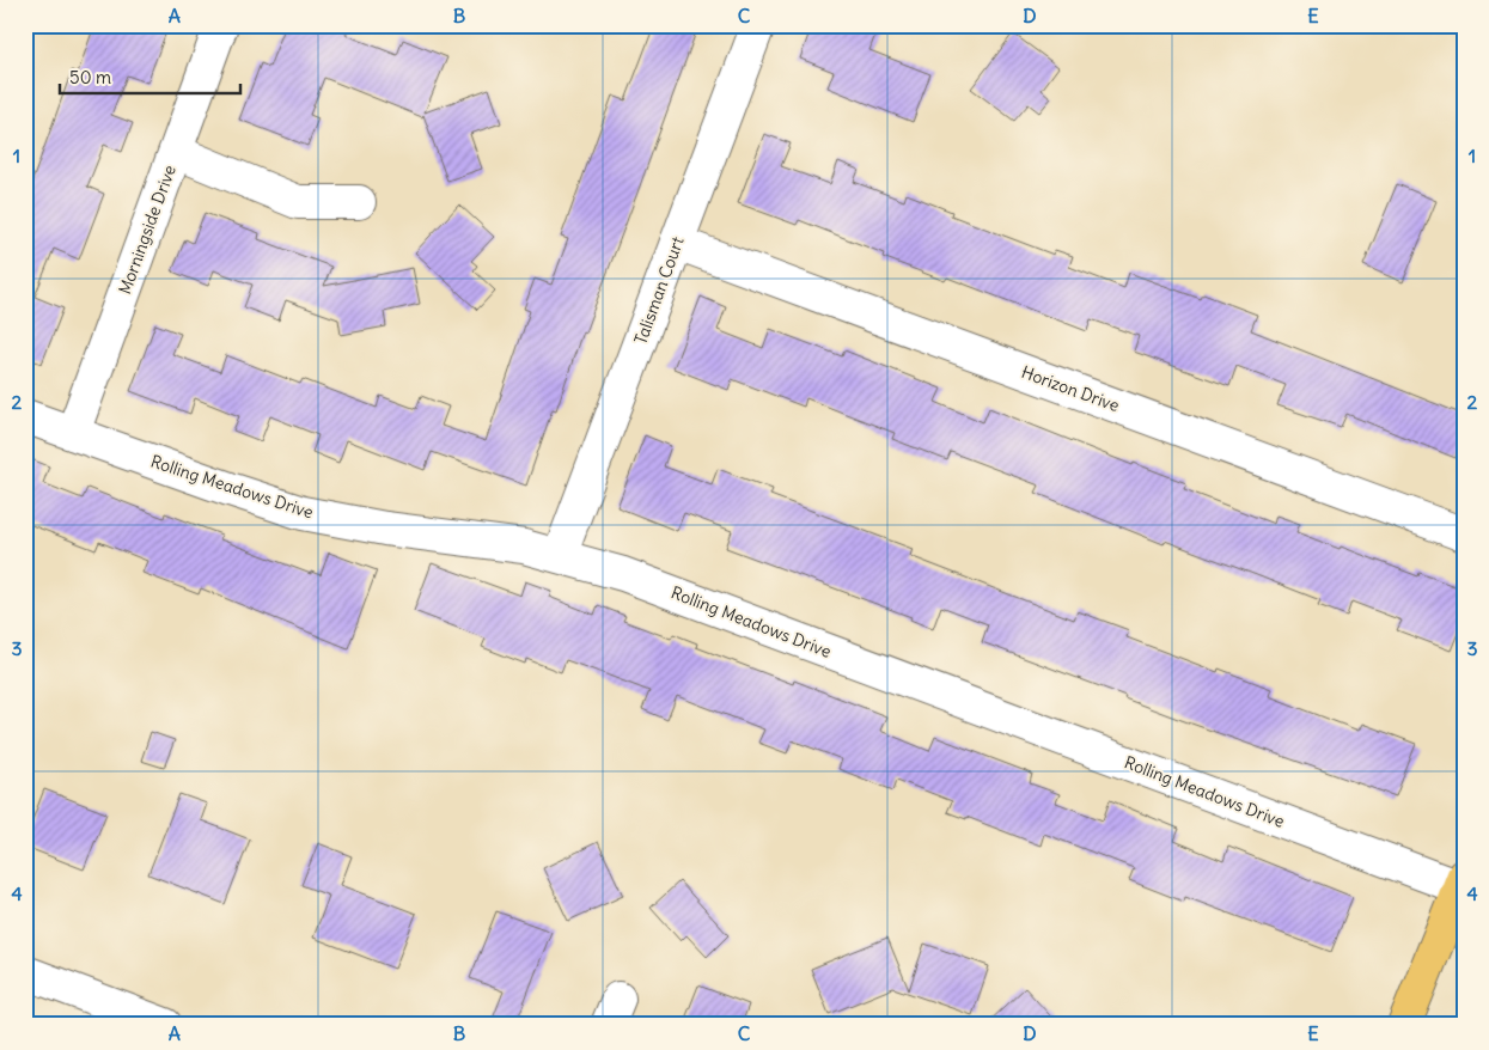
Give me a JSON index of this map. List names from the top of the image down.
{
  "streets": {
    "street": [
      "Morningside Drive",
      "Talisman Court",
      "Horizon Drive",
      "Rolling Meadows Drive"
    ]
  },
  "crossings": [
    ["Morningside Drive", "Rolling Meadows Drive"],
    ["Talisman Court", "Horizon Drive"],
    ["Talisman Court", "Rolling Meadows Drive"]
  ],
  "scale_bar": "50 m",
  "grid": {
    "columns": [
      "A",
      "B",
      "C",
      "D",
      "E"
    ],
    "rows": [
      "1",
      "2",
      "3",
      "4"
    ]
  }
}
